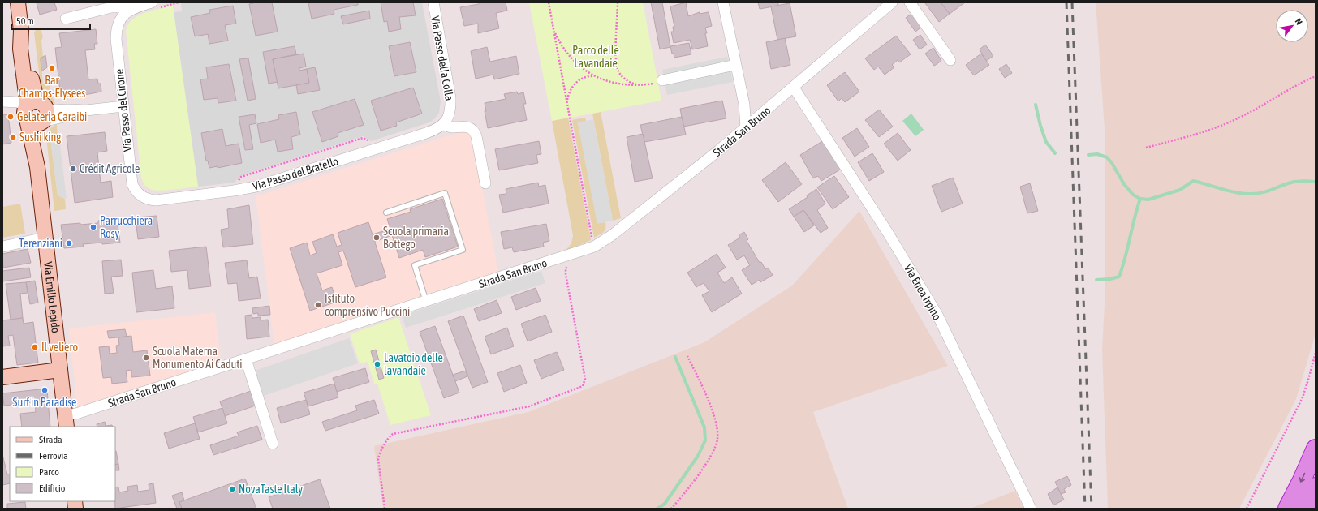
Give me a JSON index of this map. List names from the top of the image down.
{
  "streets": {
    "main road": ["Via Emilio Lepido"],
    "street": [
      "Via Passo della Colla",
      "Via Passo del Cirone",
      "Strada San Bruno",
      "Via Passo del Bratello",
      "Via Enea Irpino"
    ]
  },
  "crossings": [
    ["Via Passo della Colla", "Via Passo del Bratello"],
    ["Via Passo del Cirone", "Via Passo del Bratello"],
    ["Strada San Bruno", "Via Enea Irpino"],
    ["Strada San Bruno", "Via Emilio Lepido"]
  ],
  "parks": ["Parco delle Lavandaie"],
  "places": [
    "Bar Champs-Elysees",
    "Gelateria Caraibi",
    "Sushi king",
    "Crédit Agricole",
    "Parrucchiera Rosy",
    "Scuola primaria Bottego",
    "Terenziani",
    "Istituto comprensivo Puccini",
    "Il veliero",
    "Scuola Materna Monumento Ai Caduti",
    "Lavatoio delle lavandaie",
    "Surf in Paradise",
    "NovaTaste Italy"
  ],
  "legend": [
    "Strada",
    "Ferrovia",
    "Parco",
    "Edificio"
  ],
  "scale_bar": "50 m",
  "north": "top right"
}
